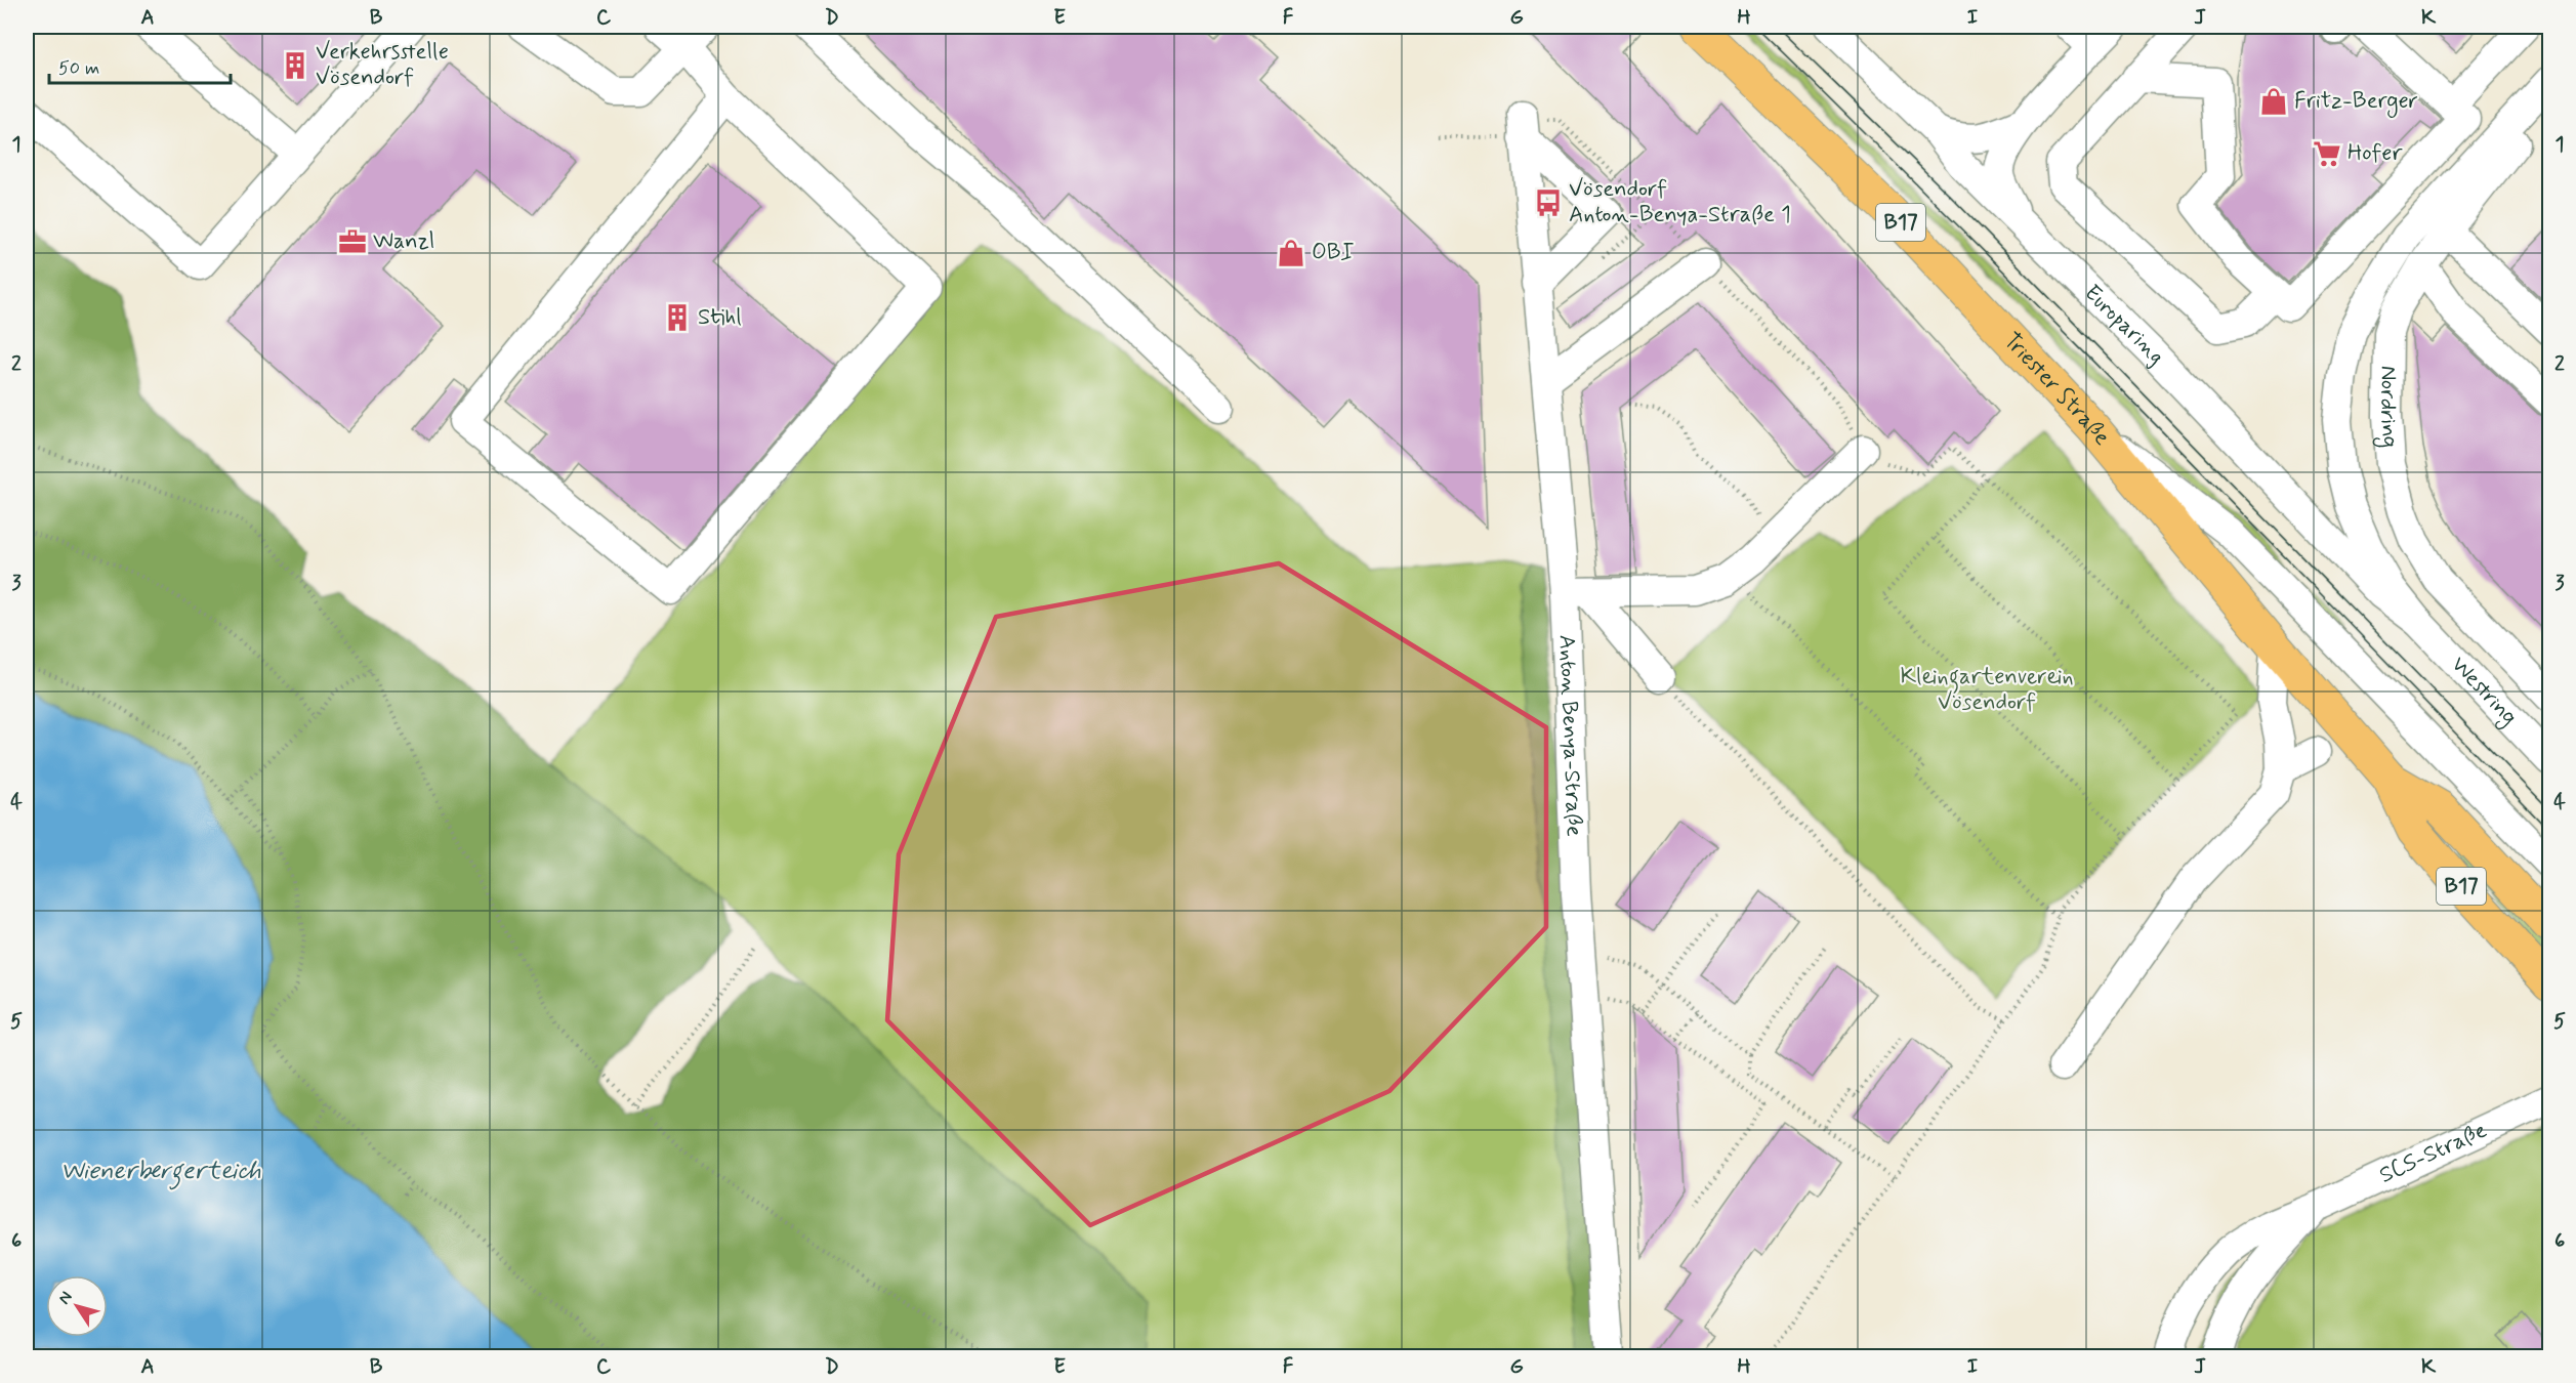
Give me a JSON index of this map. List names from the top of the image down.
{
  "streets": {
    "main road": ["B17", "Triester Straße"],
    "street": [
      "Europaring",
      "Nordring",
      "Westring",
      "Anton Benya-Straße",
      "SCS-Straße"
    ]
  },
  "crossings": [
    ["Europaring", "Nordring"],
    ["Europaring", "Westring"],
    ["Nordring", "Westring"]
  ],
  "water": ["Wienerbergerteich"],
  "parks": ["Kleingartenverein Vösendorf"],
  "places": {
    "building": ["Verkehrsstelle Vösendorf", "Stihl"],
    "shop": ["Fritz-Berger", "OBI"],
    "supermarket": ["Hofer"],
    "bus stop": ["Vösendorf Anton-Benya-Straße 1"],
    "office": ["Wanzl"]
  },
  "scale_bar": "50 m",
  "north": "top left",
  "grid": {
    "columns": [
      "A",
      "B",
      "C",
      "D",
      "E",
      "F",
      "G",
      "H",
      "I",
      "J",
      "K"
    ],
    "rows": [
      "1",
      "2",
      "3",
      "4",
      "5",
      "6"
    ]
  }
}
